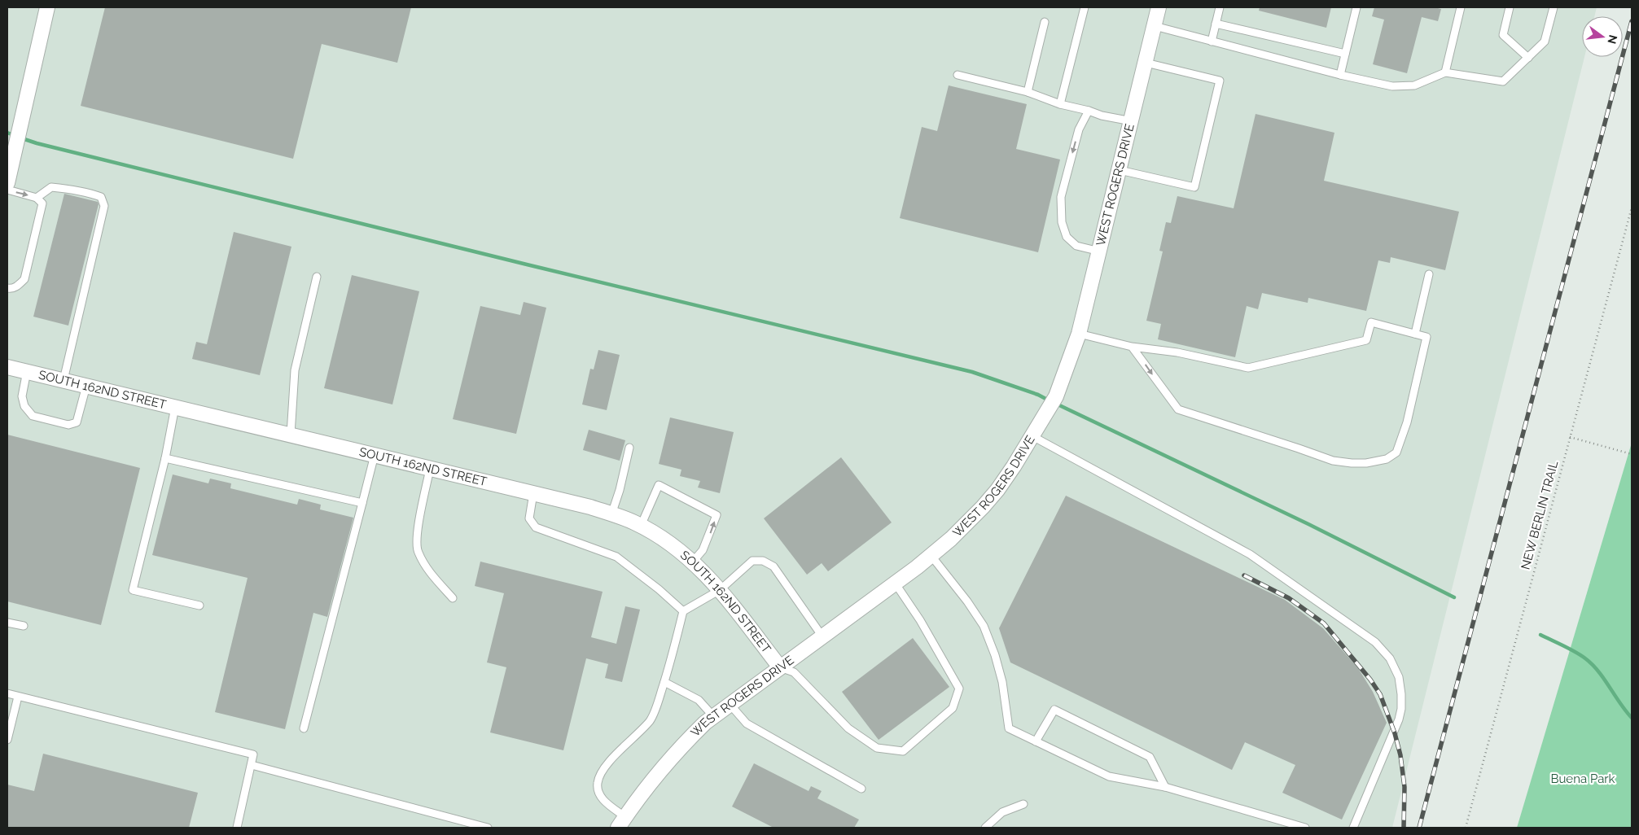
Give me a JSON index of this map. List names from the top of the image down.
{
  "streets": {
    "street": ["WEST ROGERS DRIVE", "SOUTH 162ND STREET"],
    "path": ["NEW BERLIN TRAIL"]
  },
  "crossings": [
    ["WEST ROGERS DRIVE", "SOUTH 162ND STREET"]
  ],
  "parks": ["Buena Park"],
  "north": "right"
}
